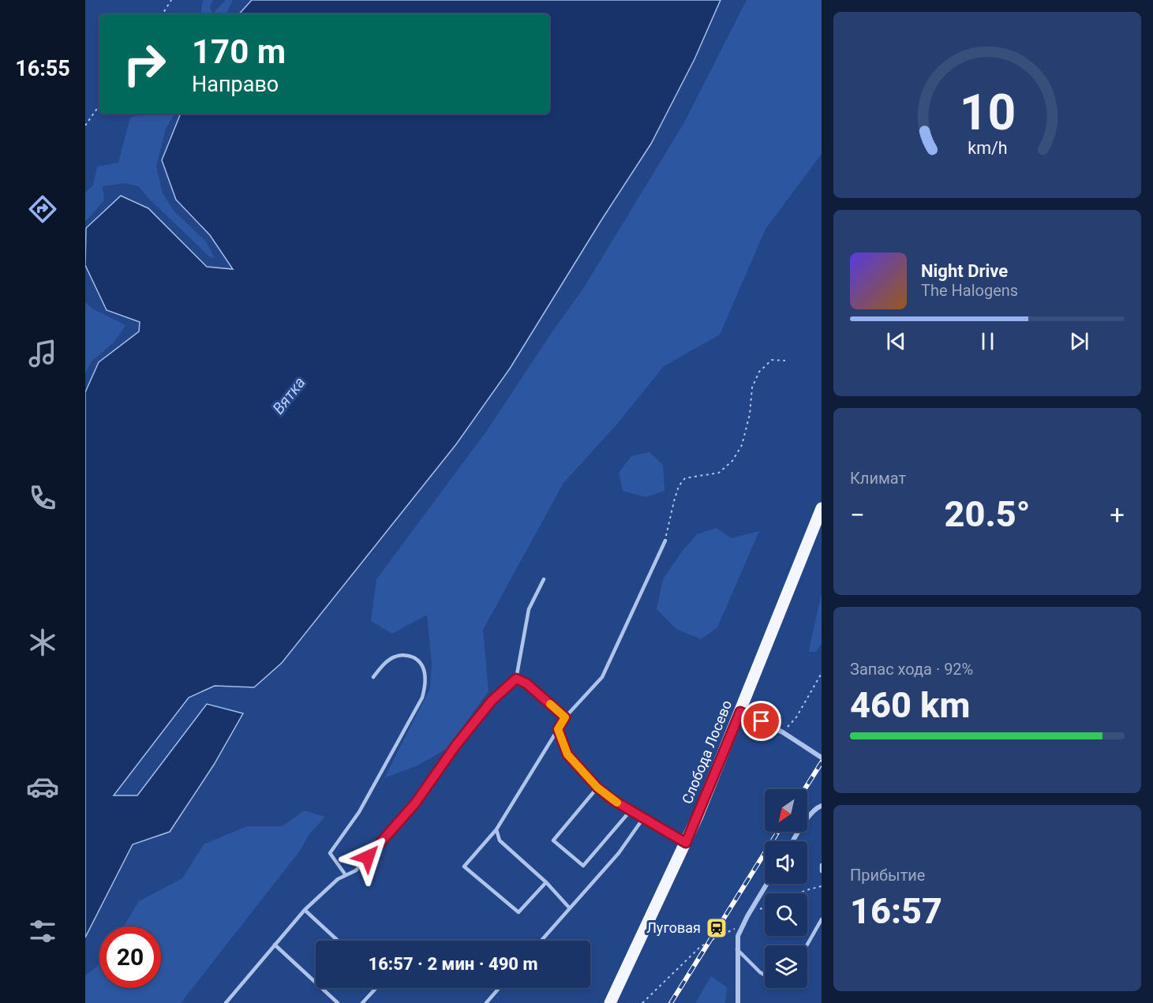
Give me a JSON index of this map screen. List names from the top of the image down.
{
  "streets": {
    "main road": ["Слобода Лосево"]
  },
  "water": ["Вятка"],
  "places": {
    "station": ["Луговая"]
  },
  "north": "bottom left",
  "page": {
    "tabs": "16:55",
    "turn": ["170 m", "Направо"],
    "song": ["Night Drive", "The Halogens"],
    "tile": [
      "Климат",
      ["Запас хода · 92%", "460 km"],
      ["Прибытие", "16:57"]
    ],
    "heat": ["−", "20.5°", "+"],
    "limit": "20",
    "trip": "16:57 · 2 мин · 490 m",
    "gauge": ["10", "km/h"]
  }
}
